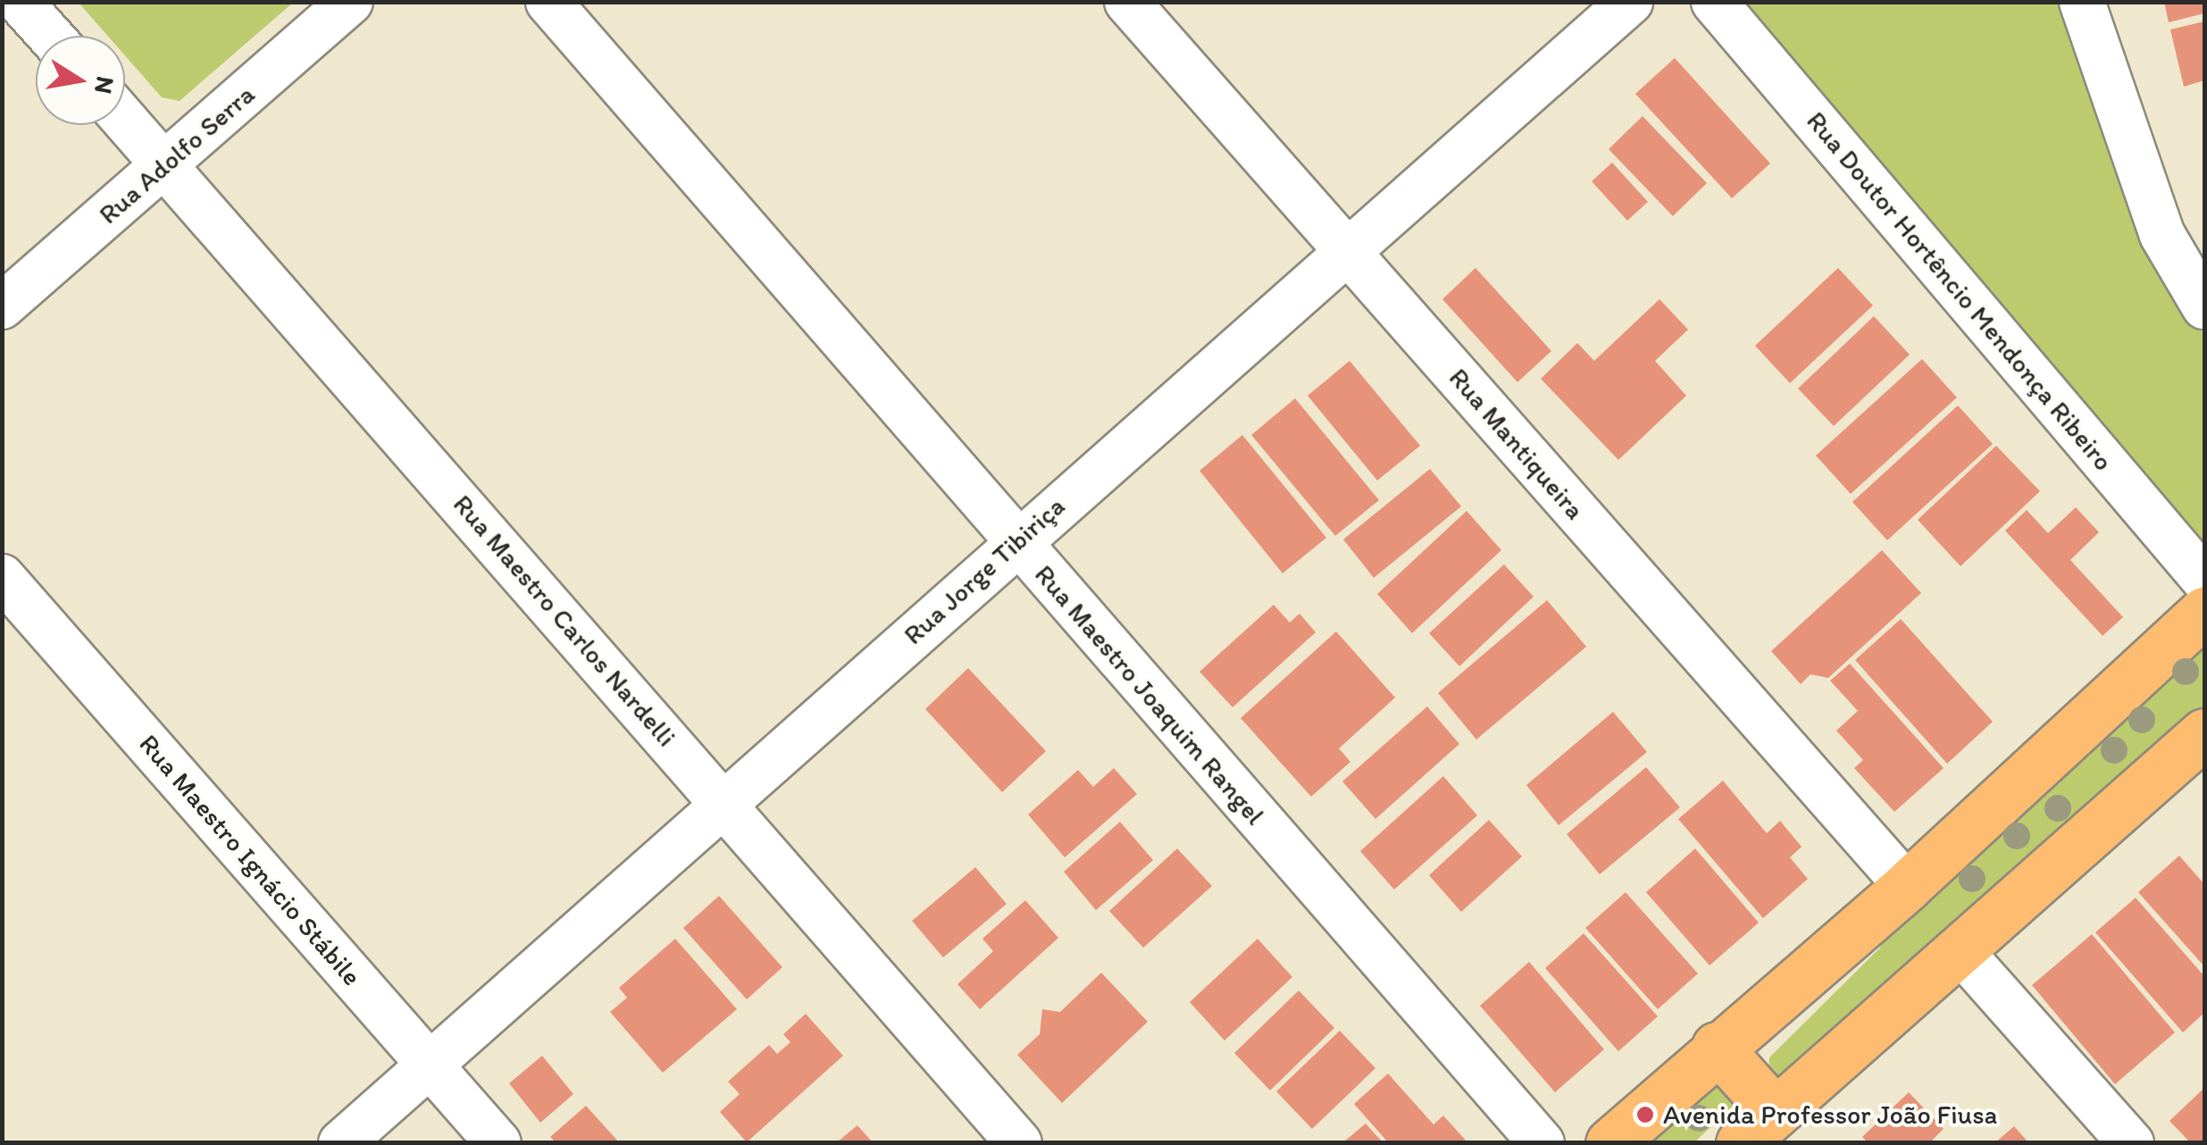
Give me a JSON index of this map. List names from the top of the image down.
{
  "streets": {
    "street": [
      "Rua Adolfo Serra",
      "Rua Doutor Hortêncio Mendonça Ribeiro",
      "Rua Mantiqueira",
      "Rua Jorge Tibiriça",
      "Rua Maestro Carlos Nardelli",
      "Rua Maestro Joaquim Rangel",
      "Rua Maestro Ignácio Stábile"
    ]
  },
  "crossings": [
    ["Rua Adolfo Serra", "Rua Maestro Carlos Nardelli"],
    ["Rua Mantiqueira", "Rua Jorge Tibiriça"],
    ["Rua Jorge Tibiriça", "Rua Maestro Carlos Nardelli"],
    ["Rua Jorge Tibiriça", "Rua Maestro Joaquim Rangel"],
    ["Rua Jorge Tibiriça", "Rua Maestro Ignácio Stábile"]
  ],
  "places": ["Avenida Professor João Fiusa"],
  "north": "right"
}
